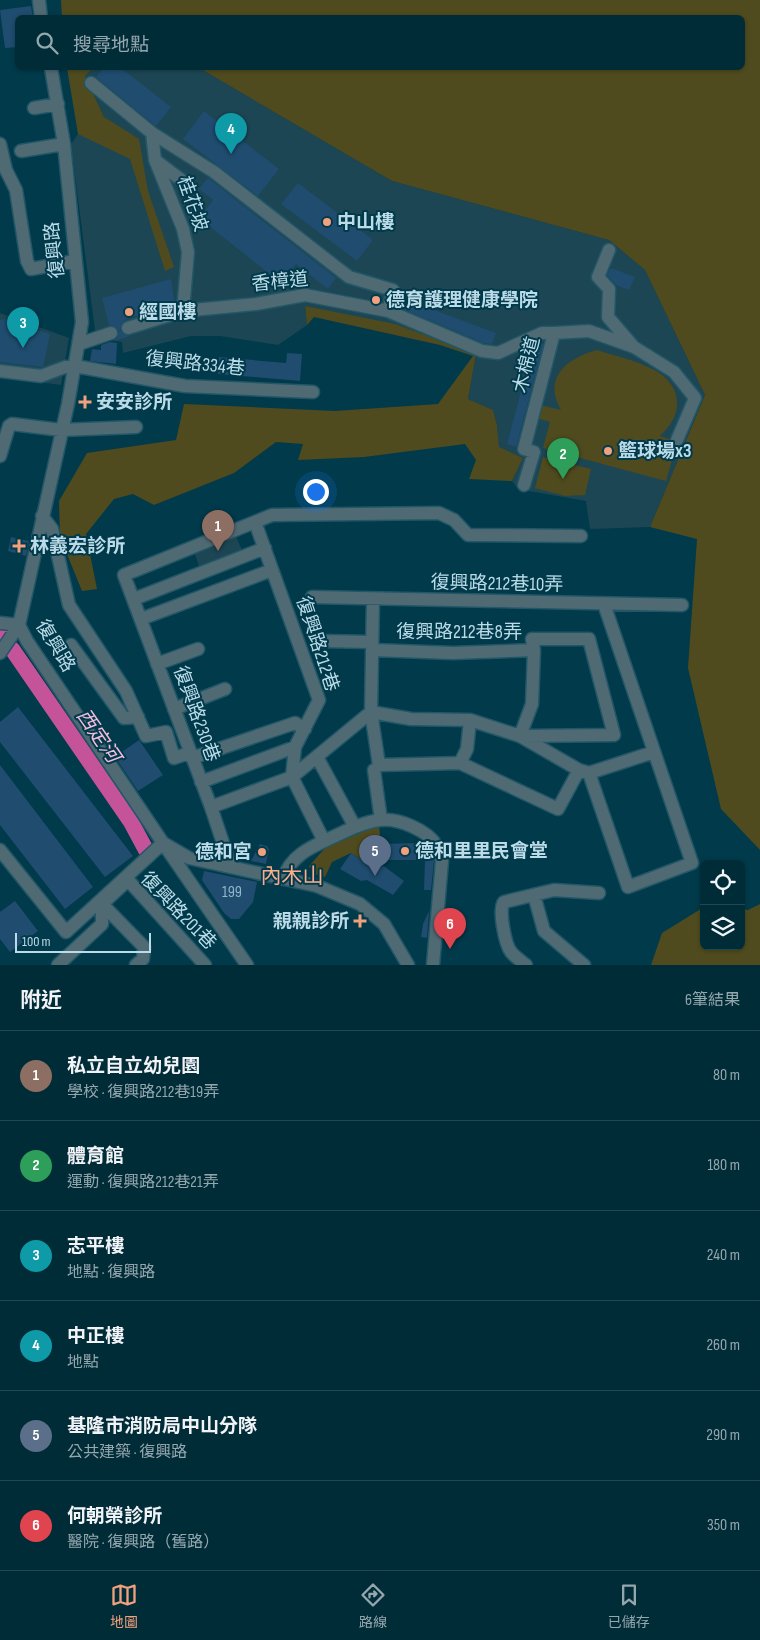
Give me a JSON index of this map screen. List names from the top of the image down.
{
  "streets": {
    "street": [
      "桂花坡",
      "復興路",
      "香樟道",
      "復興路334巷",
      "木棉道",
      "復興路212巷10弄",
      "復興路212巷8弄",
      "復興路212巷",
      "復興路230巷",
      "復興路201巷"
    ]
  },
  "crossings": [
    ["桂花坡", "香樟道"],
    ["復興路", "復興路334巷"],
    ["復興路", "復興路230巷"],
    ["復興路", "復興路201巷"],
    ["香樟道", "木棉道"],
    ["復興路212巷", "復興路230巷"]
  ],
  "districts": ["內木山"],
  "water": ["西定河"],
  "places": {
    "other": [
      "中山樓",
      "德育護理健康學院",
      "經國樓",
      "籃球場x3",
      "德和里里民會堂",
      "德和宮"
    ],
    "health": ["安安診所", "林義宏診所", "親親診所"]
  },
  "house_numbers": ["199"],
  "scale_bar": "100 m",
  "page": {
    "search": "搜尋地點",
    "pins": [
      "4",
      "3",
      "2",
      "1",
      "5",
      "6"
    ],
    "scale": "100 m",
    "heading": ["附近", "6筆結果"],
    "list": [
      {
        "mark": "1",
        "name": "私立自立幼兒園",
        "note": "學校 · 復興路212巷19弄",
        "value": "80 m"
      },
      {
        "mark": "2",
        "name": "體育館",
        "note": "運動 · 復興路212巷21弄",
        "value": "180 m"
      },
      {
        "mark": "3",
        "name": "志平樓",
        "note": "地點 · 復興路",
        "value": "240 m"
      },
      {
        "mark": "4",
        "name": "中正樓",
        "note": "地點",
        "value": "260 m"
      },
      {
        "mark": "5",
        "name": "基隆市消防局中山分隊",
        "note": "公共建築 · 復興路",
        "value": "290 m"
      },
      {
        "mark": "6",
        "name": "何朝榮診所",
        "note": "醫院 · 復興路（舊路）",
        "value": "350 m"
      }
    ],
    "nav": ["地圖", "路線", "已儲存"]
  }
}
